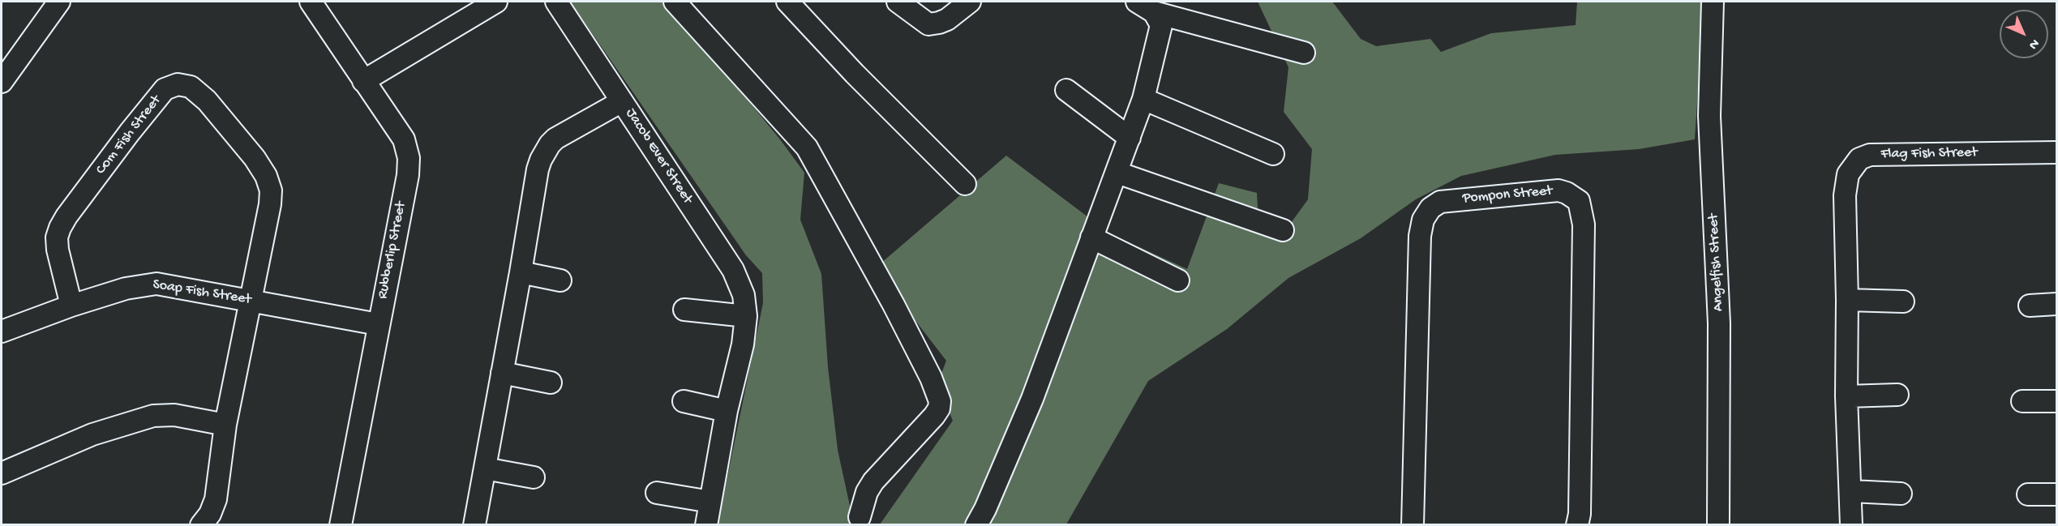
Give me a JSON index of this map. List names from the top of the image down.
{
  "streets": {
    "street": [
      "Com Fish Street",
      "Flag Fish Street",
      "Jacob Ever Street",
      "Pompon Street",
      "Rubberlip Street",
      "Angelfish Street",
      "Soap Fish Street"
    ]
  },
  "crossings": [
    ["Com Fish Street", "Soap Fish Street"],
    ["Rubberlip Street", "Soap Fish Street"]
  ],
  "north": "bottom right"
}
